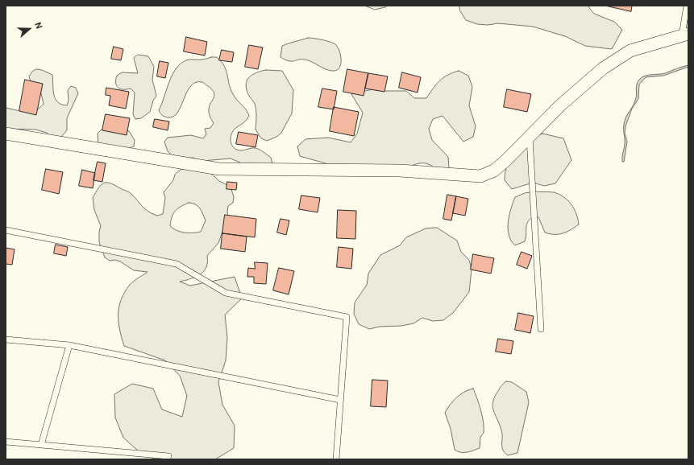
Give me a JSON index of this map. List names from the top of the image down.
{
  "north": "right"
}
